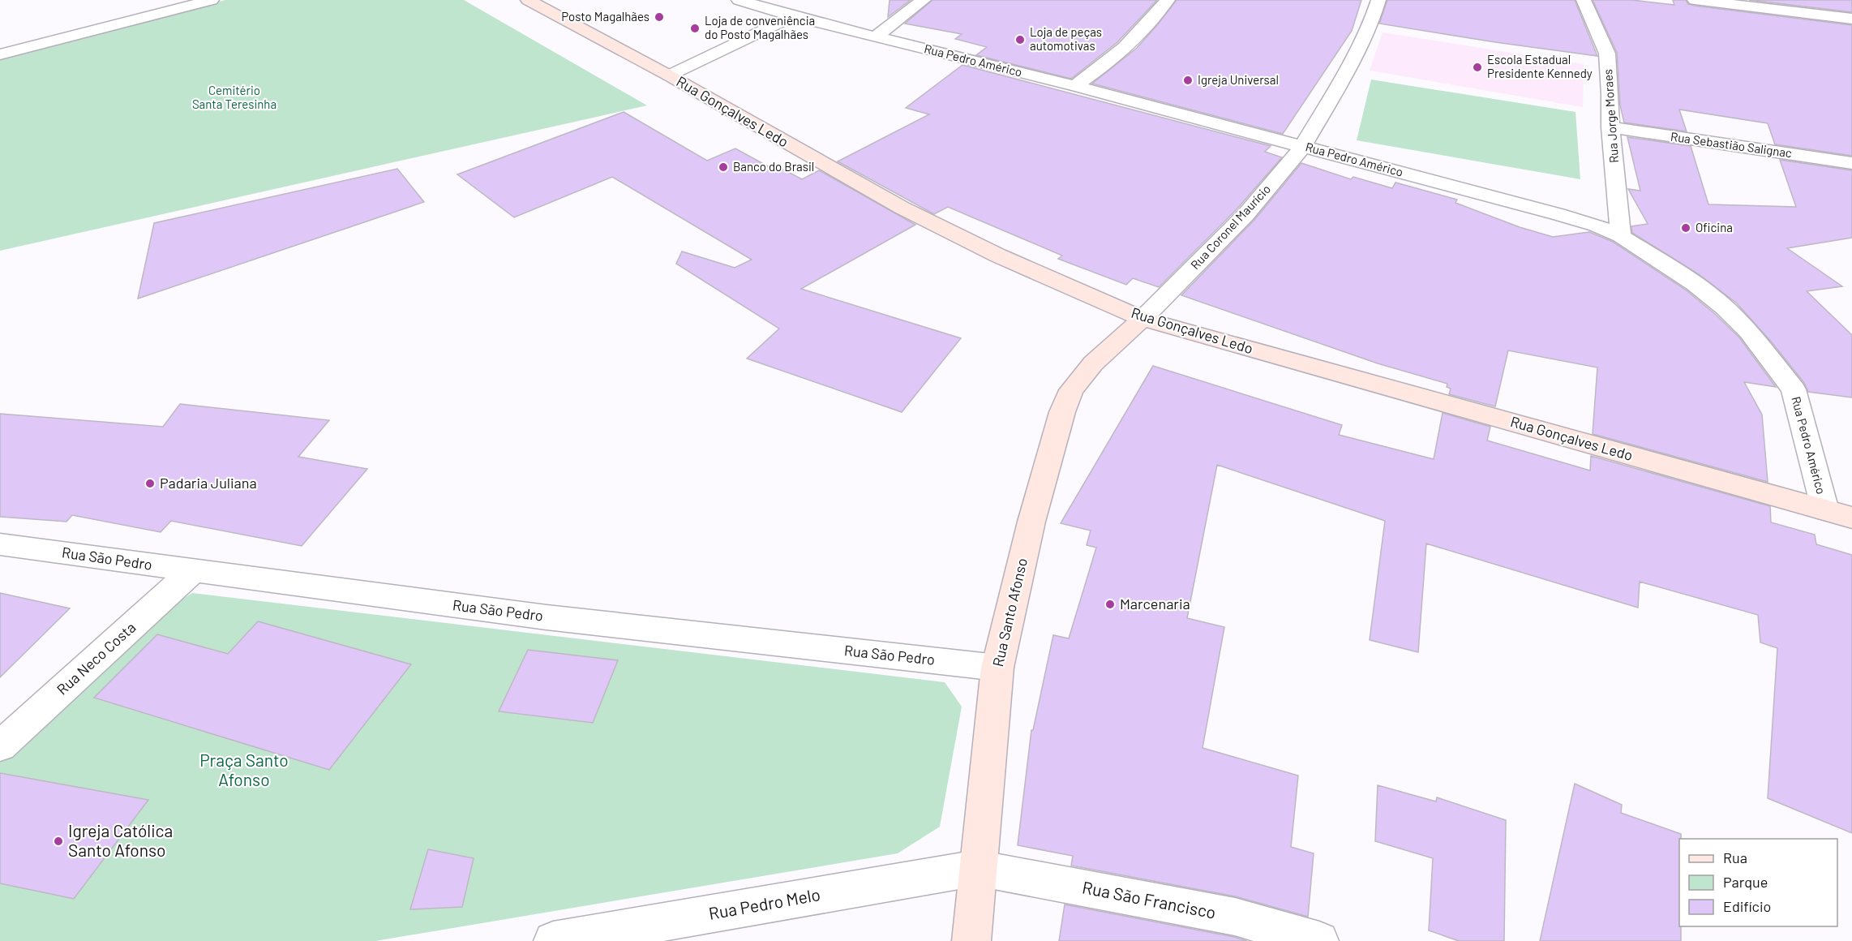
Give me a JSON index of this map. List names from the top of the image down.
{
  "streets": {
    "main road": ["Rua Gonçalves Ledo", "Rua Santo Afonso"],
    "street": [
      "Rua Pedro Américo",
      "Rua Jorge Moraes",
      "Rua Sebastião Salignac",
      "Rua Coronel Maurício",
      "Rua São Pedro",
      "Rua Neco Costa",
      "Rua São Francisco",
      "Rua Pedro Melo"
    ]
  },
  "crossings": [
    ["Rua Pedro Américo", "Rua Gonçalves Ledo"],
    ["Rua Pedro Américo", "Rua Jorge Moraes"],
    ["Rua Pedro Américo", "Rua Coronel Maurício"],
    ["Rua Gonçalves Ledo", "Rua Coronel Maurício"],
    ["Rua Gonçalves Ledo", "Rua Santo Afonso"],
    ["Rua Jorge Moraes", "Rua Sebastião Salignac"],
    ["Rua Coronel Maurício", "Rua Santo Afonso"],
    ["Rua São Pedro", "Rua Santo Afonso"],
    ["Rua São Pedro", "Rua Neco Costa"],
    ["Rua Santo Afonso", "Rua São Francisco"],
    ["Rua Santo Afonso", "Rua Pedro Melo"],
    ["Rua São Francisco", "Rua Pedro Melo"]
  ],
  "parks": ["Cemitério Santa Teresinha", "Praça Santo Afonso"],
  "places": [
    "Posto Magalhães",
    "Loja de conveniência do Posto Magalhães",
    "Loja de peças automotivas",
    "Escola Estadual Presidente Kennedy",
    "Igreja Universal",
    "Banco do Brasil",
    "Oficina",
    "Padaria Juliana",
    "Marcenaria",
    "Igreja Católica Santo Afonso"
  ],
  "legend": ["Rua", "Parque", "Edifício"]
}
